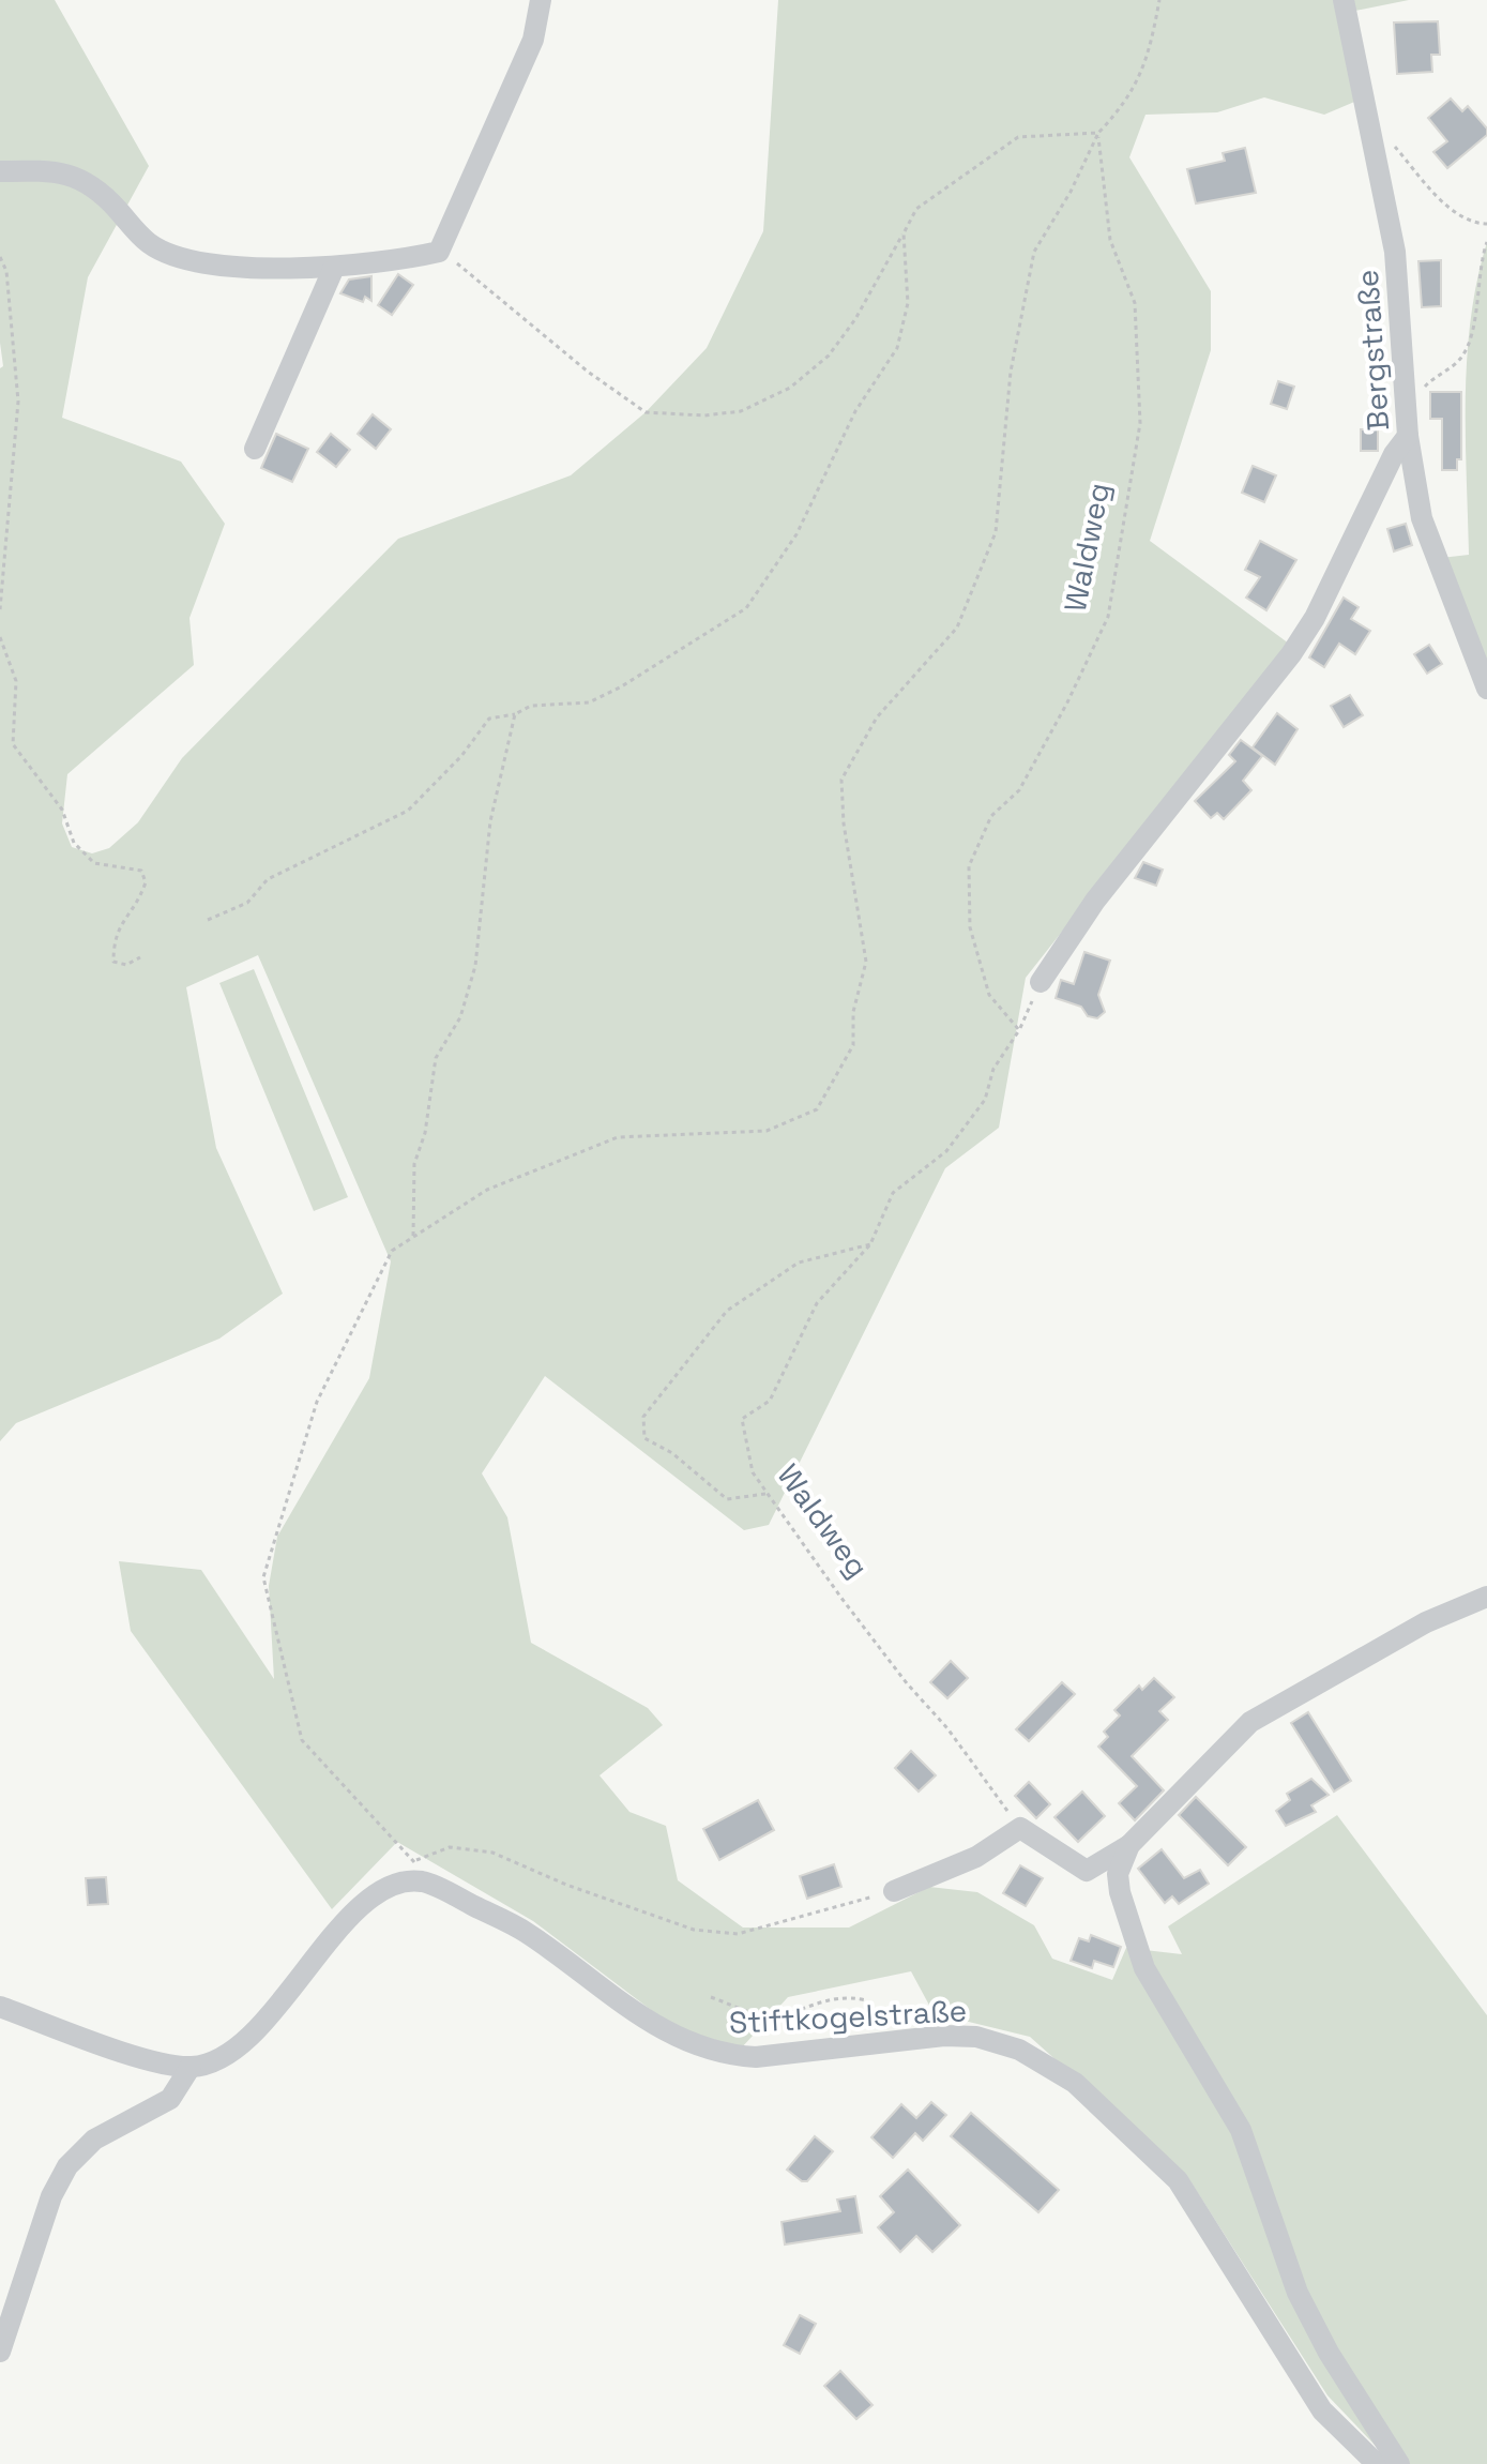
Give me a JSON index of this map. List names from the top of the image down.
{
  "streets": {
    "street": ["Bergstraße", "Stiftkogelstraße"],
    "path": ["Waldweg"]
  }
}
